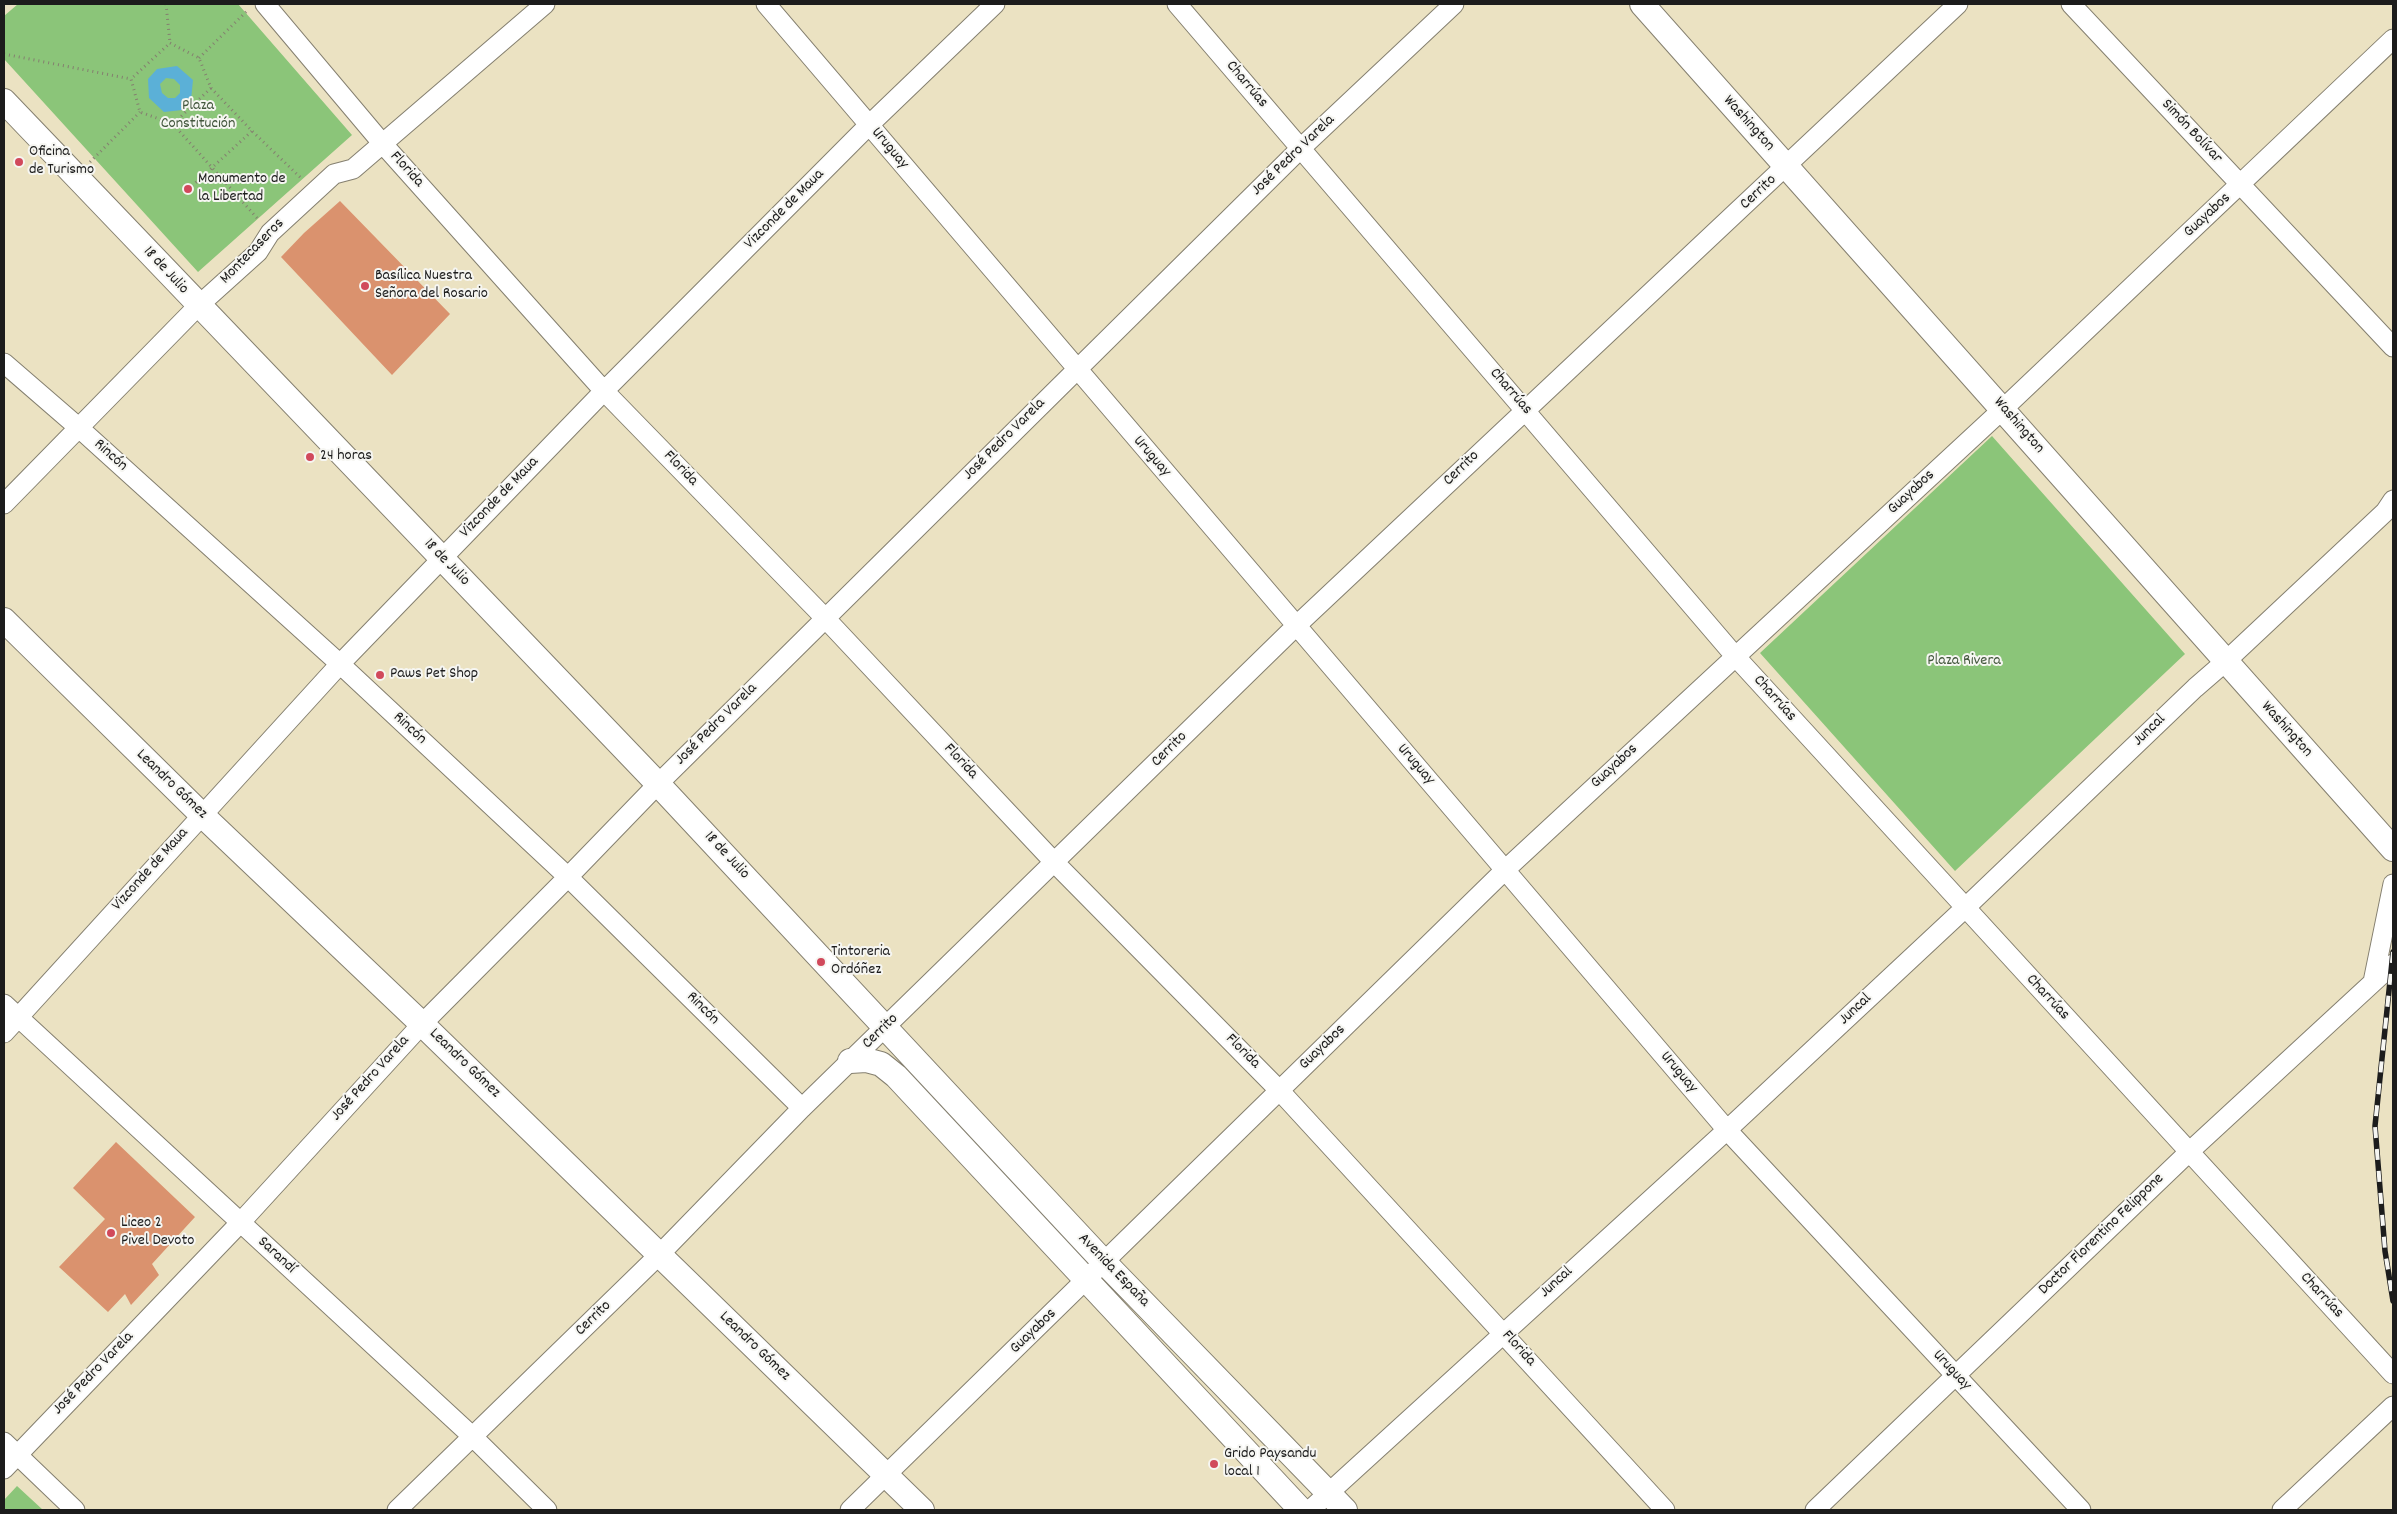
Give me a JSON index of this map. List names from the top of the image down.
{
  "streets": {
    "street": [
      "Charrúas",
      "Washington",
      "Simón Bolívar",
      "Uruguay",
      "José Pedro Varela",
      "Florida",
      "Cerrito",
      "Vizconde de Maua",
      "Guayabos",
      "Montecaseros",
      "18 de Julio",
      "Rincón",
      "Juncal",
      "Leandro Gómez",
      "Doctor Florentino Felippone",
      "Sarandí",
      "Avenida España"
    ]
  },
  "crossings": [
    ["Charrúas", "José Pedro Varela"],
    ["Charrúas", "Cerrito"],
    ["Charrúas", "Guayabos"],
    ["Charrúas", "Juncal"],
    ["Charrúas", "Doctor Florentino Felippone"],
    ["Washington", "Cerrito"],
    ["Washington", "Guayabos"],
    ["Washington", "Juncal"],
    ["Simón Bolívar", "Guayabos"],
    ["Uruguay", "José Pedro Varela"],
    ["Uruguay", "Cerrito"],
    ["Uruguay", "Vizconde de Maua"],
    ["Uruguay", "Guayabos"],
    ["Uruguay", "Juncal"],
    ["Uruguay", "Doctor Florentino Felippone"],
    ["José Pedro Varela", "Florida"],
    ["José Pedro Varela", "18 de Julio"],
    ["José Pedro Varela", "Rincón"],
    ["José Pedro Varela", "Leandro Gómez"],
    ["José Pedro Varela", "Sarandí"],
    ["Florida", "Cerrito"],
    ["Florida", "Vizconde de Maua"],
    ["Florida", "Guayabos"],
    ["Florida", "Montecaseros"],
    ["Florida", "Juncal"],
    ["Cerrito", "18 de Julio"],
    ["Cerrito", "Rincón"],
    ["Cerrito", "Leandro Gómez"],
    ["Cerrito", "Sarandí"],
    ["Cerrito", "Avenida España"],
    ["Vizconde de Maua", "18 de Julio"],
    ["Vizconde de Maua", "Rincón"],
    ["Vizconde de Maua", "Leandro Gómez"],
    ["Vizconde de Maua", "Sarandí"],
    ["Guayabos", "Leandro Gómez"],
    ["Guayabos", "Avenida España"],
    ["Montecaseros", "18 de Julio"],
    ["Montecaseros", "Rincón"],
    ["18 de Julio", "Avenida España"],
    ["Juncal", "Avenida España"]
  ],
  "parks": ["Plaza Constitución", "Plaza Rivera"],
  "places": [
    "Oficina de Turismo",
    "Monumento de la Libertad",
    "Basílica Nuestra Señora del Rosario",
    "24 horas",
    "Paws Pet Shop",
    "Tintoreria Ordóñez",
    "Liceo 2 Pivel Devoto",
    "Grido Paysandu local 1"
  ]
}
